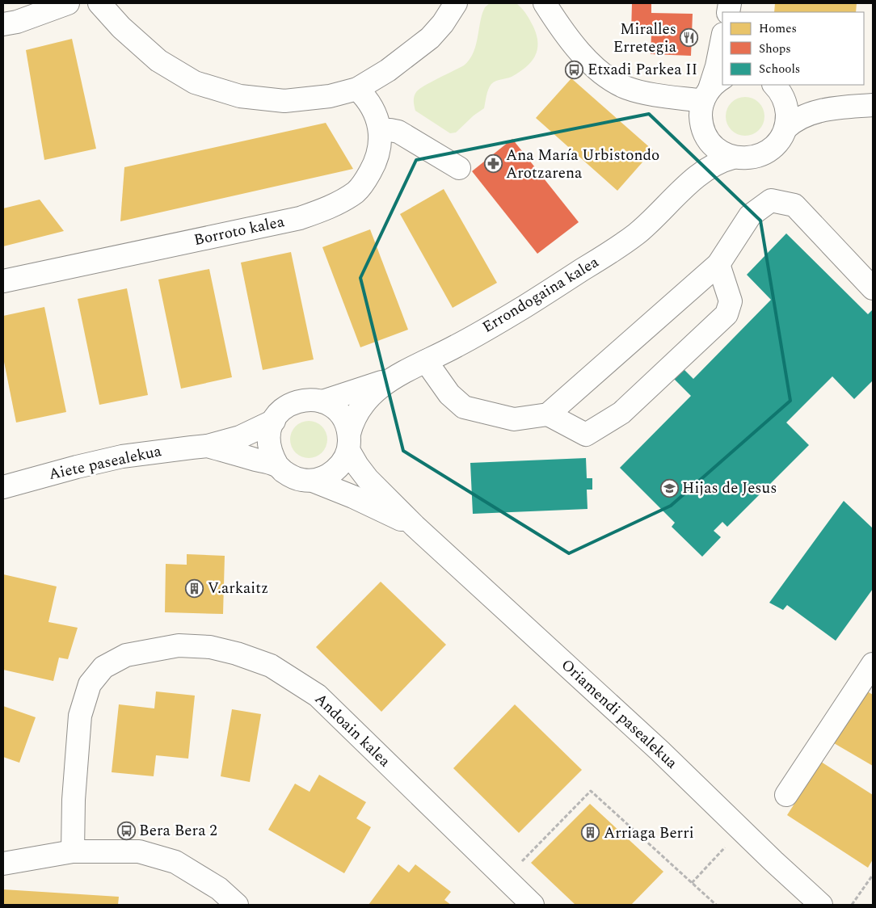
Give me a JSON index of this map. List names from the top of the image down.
{
  "streets": {
    "street": [
      "Borroto kalea",
      "Errondogaina kalea",
      "Aiete pasealekua",
      "Oriamendi pasealekua",
      "Andoain kalea"
    ]
  },
  "crossings": [
    ["Errondogaina kalea", "Aiete pasealekua"],
    ["Errondogaina kalea", "Oriamendi pasealekua"],
    ["Aiete pasealekua", "Oriamendi pasealekua"]
  ],
  "places": {
    "restaurant": ["Miralles Erretegia"],
    "bus stop": ["Etxadi Parkea II", "Bera Bera 2"],
    "pharmacy": ["Ana María Urbistondo Arotzarena"],
    "school or university": ["Hijas de Jesus"],
    "building": ["V.arkaitz", "Arriaga Berri"]
  },
  "legend": ["Homes", "Shops", "Schools"]
}
